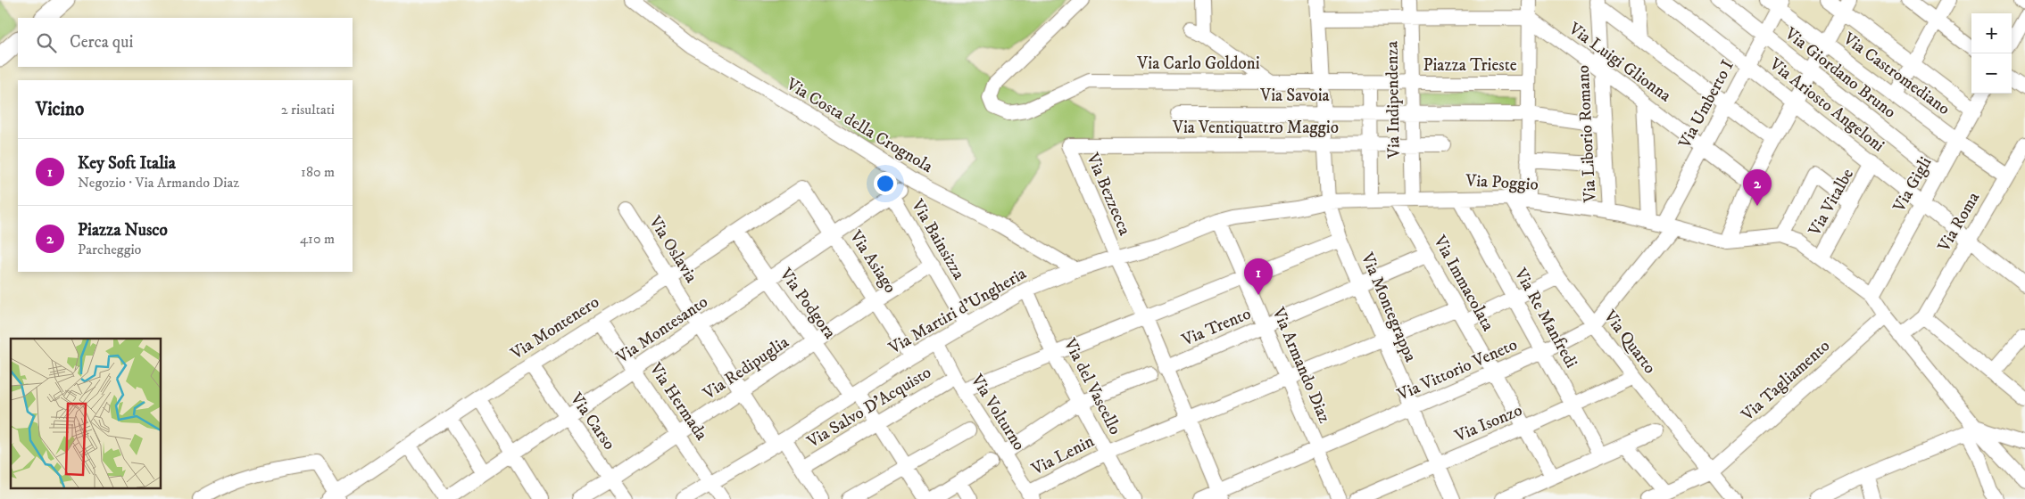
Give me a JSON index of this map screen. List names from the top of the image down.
{
  "streets": {
    "street": [
      "Via Luigi Glionna",
      "Via Carlo Goldoni",
      "Piazza Trieste",
      "Via Giordano Bruno",
      "Via Castromediano",
      "Via Savoia",
      "Via Indipendenza",
      "Via Umberto I",
      "Via Ariosto Angeloni",
      "Via Costa della Crognola",
      "Via Ventiquattro Maggio",
      "Via Liborio Romano",
      "Via Poggio",
      "Via Gigli",
      "Via Bezzecca",
      "Via Vitalbe",
      "Via Roma",
      "Via Bainsizza",
      "Via Oslavia",
      "Via Asiago",
      "Via Immacolata",
      "Via Podgora",
      "Via Montegrappa",
      "Via Martiri d'Ungheria",
      "Via Re Manfredi",
      "Via Trento",
      "Via Montenero",
      "Via Montesanto",
      "Via Quarto",
      "Via Armando Diaz",
      "Via Redipuglia",
      "Via Vittorio Veneto",
      "Via Tagliamento",
      "Via del Vascello",
      "Via Hermada",
      "Via Salvo D'Acquisto",
      "Via Volturno",
      "Via Carso",
      "Via Isonzo",
      "Via Lenin"
    ]
  },
  "crossings": [
    ["Via Luigi Glionna", "Via Umberto I"],
    ["Via Luigi Glionna", "Via Liborio Romano"],
    ["Via Carlo Goldoni", "Piazza Trieste"],
    ["Via Carlo Goldoni", "Via Indipendenza"],
    ["Via Carlo Goldoni", "Via Montegrappa"],
    ["Piazza Trieste", "Via Indipendenza"],
    ["Via Giordano Bruno", "Via Umberto I"],
    ["Via Giordano Bruno", "Via Gigli"],
    ["Via Castromediano", "Via Umberto I"],
    ["Via Castromediano", "Via Gigli"],
    ["Via Castromediano", "Via Roma"],
    ["Via Savoia", "Via Indipendenza"],
    ["Via Savoia", "Via Montegrappa"],
    ["Via Indipendenza", "Via Ventiquattro Maggio"],
    ["Via Indipendenza", "Via Poggio"],
    ["Via Umberto I", "Via Ariosto Angeloni"],
    ["Via Umberto I", "Via Poggio"],
    ["Via Umberto I", "Via Vittorio Veneto"],
    ["Via Ariosto Angeloni", "Via Gigli"],
    ["Via Ariosto Angeloni", "Via Vitalbe"],
    ["Via Ariosto Angeloni", "Via Roma"],
    ["Via Costa della Crognola", "Via Martiri d'Ungheria"],
    ["Via Ventiquattro Maggio", "Via Bezzecca"],
    ["Via Ventiquattro Maggio", "Via Montegrappa"],
    ["Via Liborio Romano", "Via Poggio"],
    ["Via Poggio", "Via Immacolata"],
    ["Via Poggio", "Via Montegrappa"],
    ["Via Poggio", "Via Martiri d'Ungheria"],
    ["Via Poggio", "Via Re Manfredi"],
    ["Via Poggio", "Via Quarto"],
    ["Via Poggio", "Via Vittorio Veneto"],
    ["Via Bezzecca", "Via Martiri d'Ungheria"],
    ["Via Bezzecca", "Via Trento"],
    ["Via Bezzecca", "Via Vittorio Veneto"],
    ["Via Bezzecca", "Via Lenin"],
    ["Via Bainsizza", "Via Martiri d'Ungheria"],
    ["Via Bainsizza", "Via Montesanto"],
    ["Via Bainsizza", "Via Redipuglia"],
    ["Via Oslavia", "Via Martiri d'Ungheria"],
    ["Via Oslavia", "Via Montenero"],
    ["Via Oslavia", "Via Montesanto"],
    ["Via Oslavia", "Via Redipuglia"],
    ["Via Oslavia", "Via Salvo D'Acquisto"],
    ["Via Asiago", "Via Martiri d'Ungheria"],
    ["Via Asiago", "Via Montenero"],
    ["Via Asiago", "Via Montesanto"],
    ["Via Asiago", "Via Redipuglia"],
    ["Via Immacolata", "Via Trento"],
    ["Via Immacolata", "Via Vittorio Veneto"],
    ["Via Immacolata", "Via Isonzo"],
    ["Via Immacolata", "Via Lenin"],
    ["Via Podgora", "Via Martiri d'Ungheria"],
    ["Via Podgora", "Via Montenero"],
    ["Via Podgora", "Via Montesanto"],
    ["Via Podgora", "Via Redipuglia"],
    ["Via Podgora", "Via Salvo D'Acquisto"],
    ["Via Montegrappa", "Via Martiri d'Ungheria"],
    ["Via Montegrappa", "Via Trento"],
    ["Via Montegrappa", "Via Vittorio Veneto"],
    ["Via Montegrappa", "Via Isonzo"],
    ["Via Montegrappa", "Via Lenin"],
    ["Via Martiri d'Ungheria", "Via Armando Diaz"],
    ["Via Martiri d'Ungheria", "Via del Vascello"],
    ["Via Martiri d'Ungheria", "Via Hermada"],
    ["Via Martiri d'Ungheria", "Via Volturno"],
    ["Via Re Manfredi", "Via Vittorio Veneto"],
    ["Via Re Manfredi", "Via Isonzo"],
    ["Via Trento", "Via Armando Diaz"],
    ["Via Montenero", "Via Hermada"],
    ["Via Montenero", "Via Carso"],
    ["Via Montesanto", "Via Hermada"],
    ["Via Montesanto", "Via Carso"],
    ["Via Quarto", "Via Vittorio Veneto"],
    ["Via Quarto", "Via Tagliamento"],
    ["Via Quarto", "Via Isonzo"],
    ["Via Armando Diaz", "Via Vittorio Veneto"],
    ["Via Armando Diaz", "Via Lenin"],
    ["Via Redipuglia", "Via Hermada"],
    ["Via Redipuglia", "Via Carso"],
    ["Via del Vascello", "Via Lenin"],
    ["Via Salvo D'Acquisto", "Via Volturno"],
    ["Via Volturno", "Via Lenin"]
  ],
  "page": {
    "map_buttons": ["+", "−"],
    "search": "Cerca qui",
    "heading": ["Vicino", "2 risultati"],
    "list": [
      {
        "mark": "1",
        "name": "Key Soft Italia",
        "note": "Negozio · Via Armando Diaz",
        "value": "180 m"
      },
      {
        "mark": "2",
        "name": "Piazza Nusco",
        "note": "Parcheggio",
        "value": "410 m"
      }
    ],
    "pins": ["2", "1"]
  }
}
